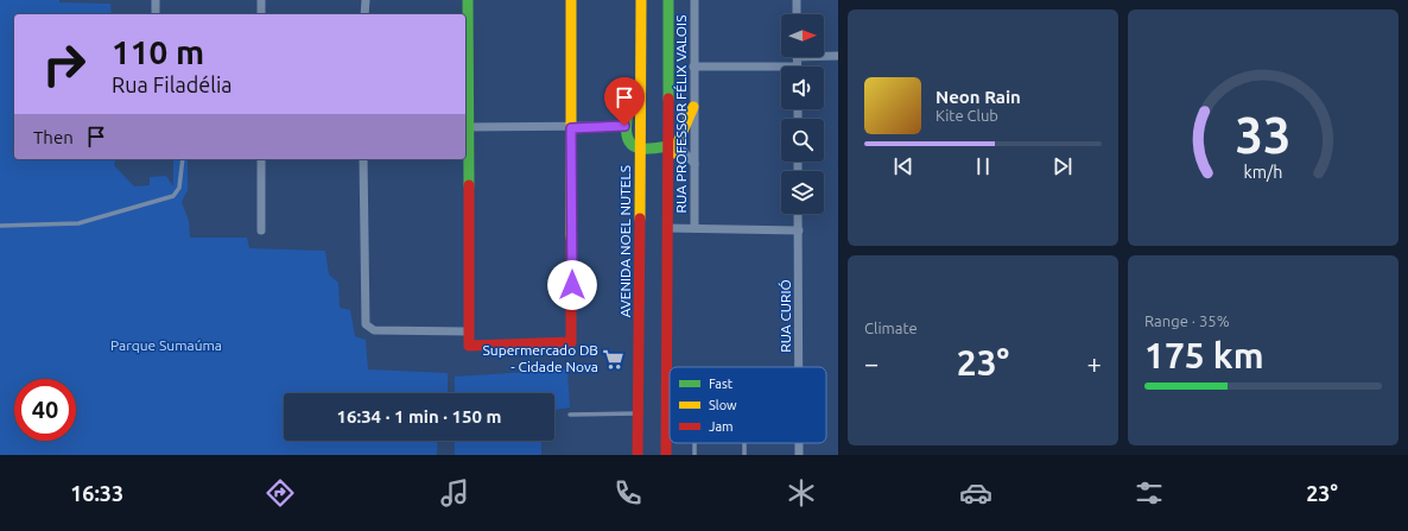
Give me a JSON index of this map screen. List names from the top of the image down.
{
  "streets": {
    "main road": ["AVENIDA NOEL NUTELS"],
    "street": ["RUA PROFESSOR FÉLIX VALOIS", "RUA CURIÓ"]
  },
  "parks": ["Parque Sumaúma"],
  "places": {
    "supermarket": ["Supermercado DB - Cidade Nova"]
  },
  "legend": ["Fast", "Slow", "Jam"],
  "north": "right",
  "page": {
    "turn": ["110 m", "Rua Filadélia"],
    "song": ["Neon Rain", "Kite Club"],
    "then": "Then",
    "tile": [
      "Climate",
      ["Range · 35%", "175 km"]
    ],
    "heat": ["−", "23°", "+"],
    "limit": "40",
    "trip": "16:34 · 1 min · 150 m",
    "tabs": ["16:33", "23°"],
    "gauge": ["33", "km/h"]
  }
}
